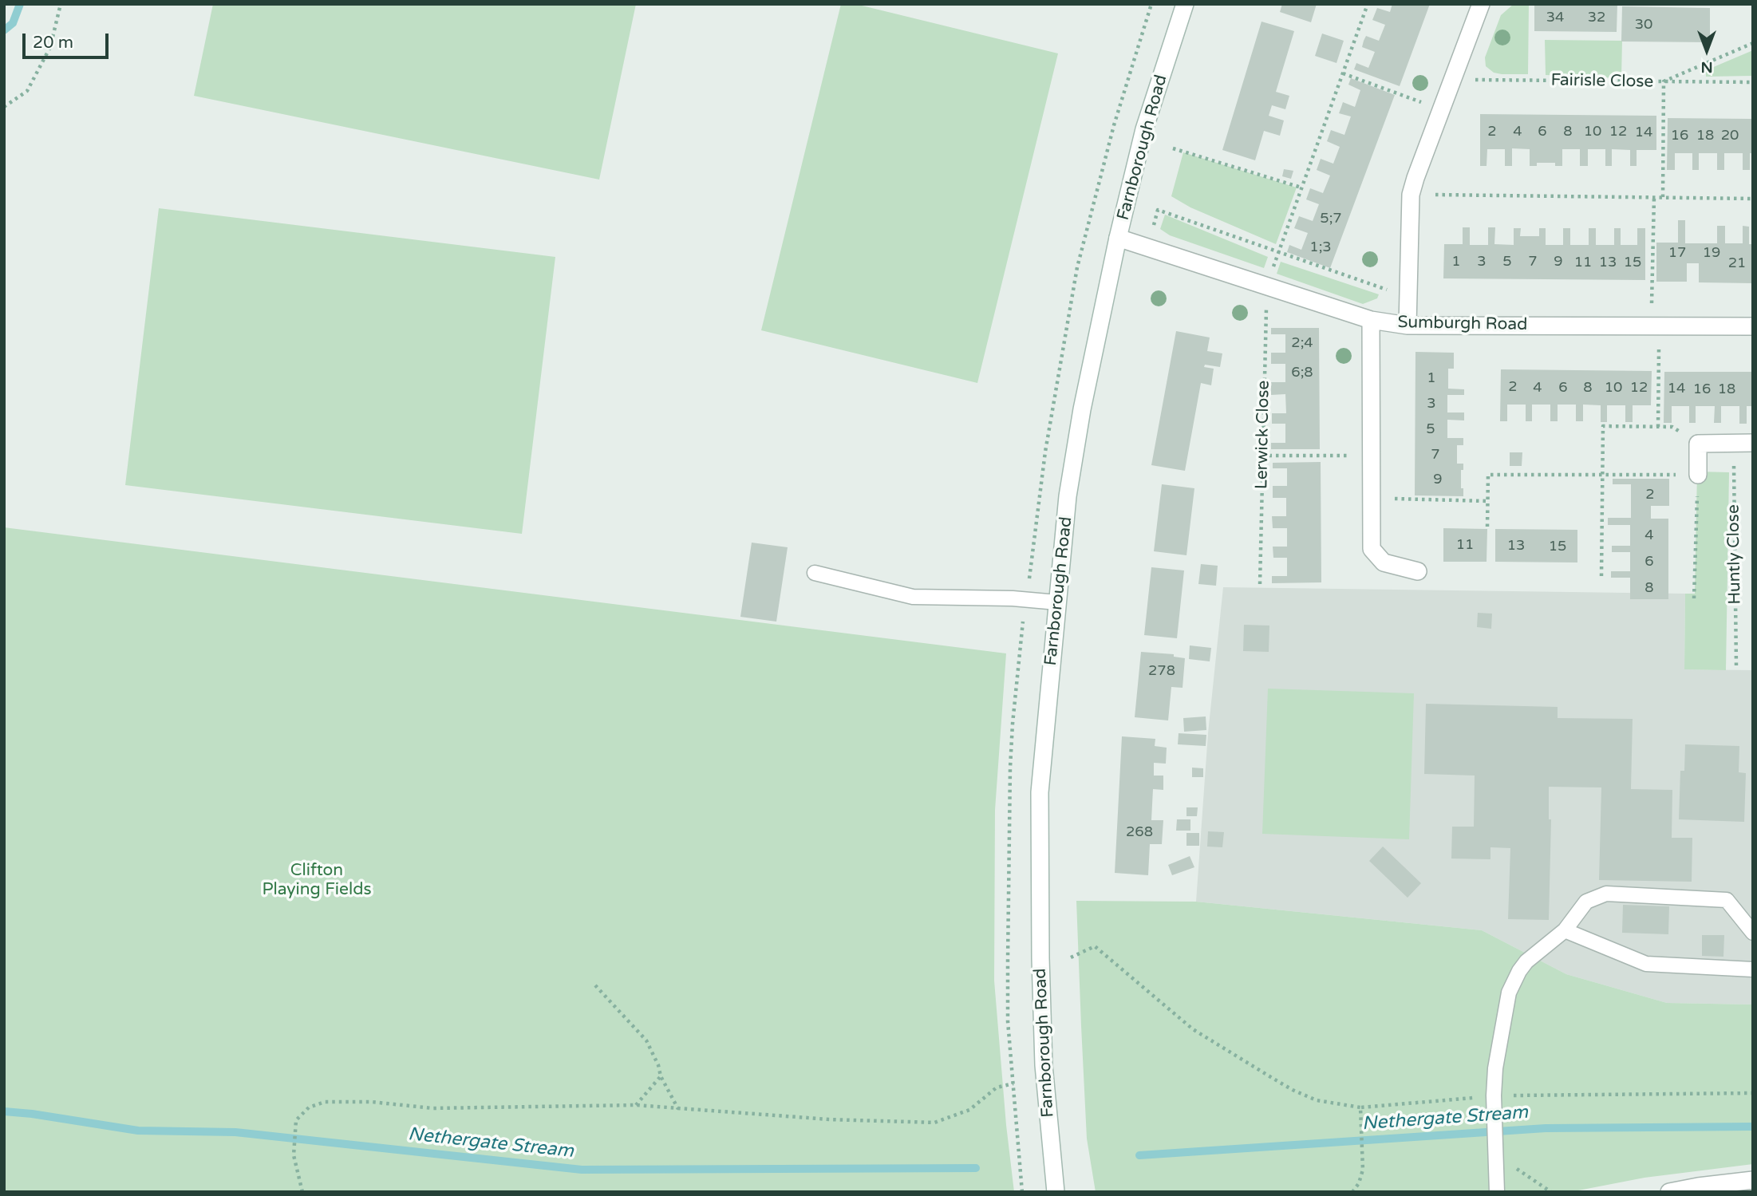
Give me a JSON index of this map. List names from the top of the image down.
{
  "streets": {
    "street": ["Farnborough Road", "Sumburgh Road"],
    "path": ["Fairisle Close", "Lerwick Close", "Huntly Close"]
  },
  "crossings": [
    ["Farnborough Road", "Sumburgh Road"],
    ["Sumburgh Road", "Lerwick Close"]
  ],
  "water": ["Nethergate Stream"],
  "parks": ["Clifton Playing Fields"],
  "house_numbers": [
    "34",
    "32",
    "30",
    "2",
    "4",
    "6",
    "8",
    "10",
    "12",
    "14",
    "16",
    "18",
    "20",
    "5;7",
    "1;3",
    "17",
    "19",
    "1",
    "3",
    "5",
    "7",
    "9",
    "11",
    "13",
    "15",
    "21",
    "2;4",
    "6;8",
    "1",
    "2",
    "4",
    "6",
    "8",
    "10",
    "12",
    "14",
    "16",
    "18",
    "3",
    "5",
    "7",
    "9",
    "2",
    "4",
    "11",
    "13",
    "15",
    "6",
    "8",
    "278",
    "268"
  ],
  "scale_bar": "20 m",
  "north": "bottom"
}
